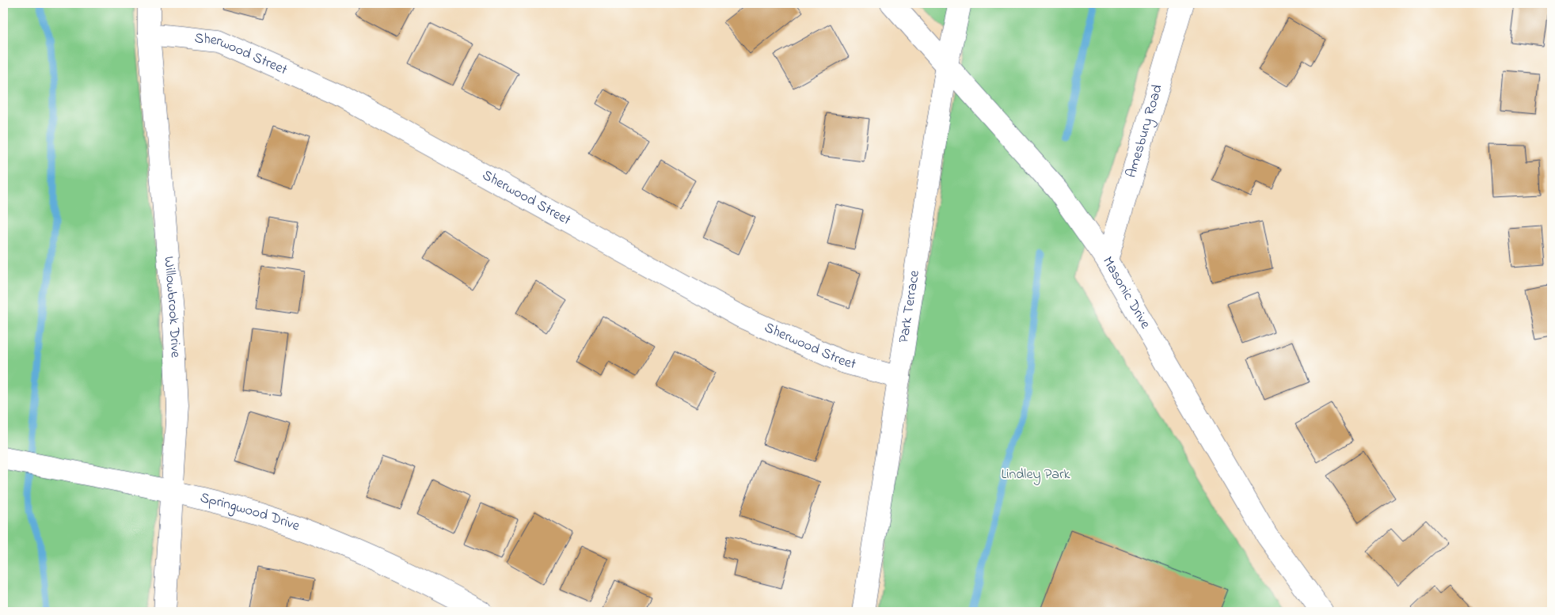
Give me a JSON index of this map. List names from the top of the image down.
{
  "streets": {
    "street": [
      "Sherwood Street",
      "Amesbury Road",
      "Masonic Drive",
      "Willowbrook Drive",
      "Park Terrace",
      "Springwood Drive"
    ]
  },
  "crossings": [
    ["Sherwood Street", "Willowbrook Drive"],
    ["Sherwood Street", "Park Terrace"],
    ["Amesbury Road", "Masonic Drive"],
    ["Masonic Drive", "Park Terrace"],
    ["Willowbrook Drive", "Springwood Drive"]
  ],
  "parks": ["Lindley Park"]
}
